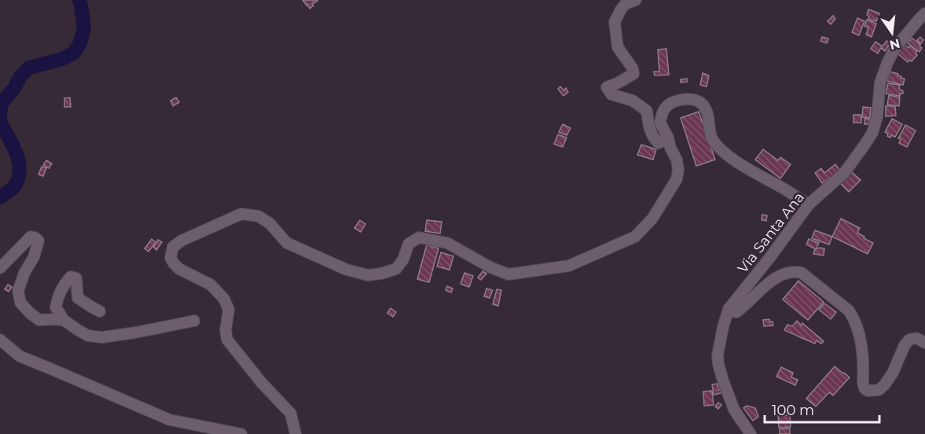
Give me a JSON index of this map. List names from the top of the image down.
{
  "streets": {
    "street": ["Via Santa Ana"]
  },
  "scale_bar": "100 m",
  "north": "bottom"
}
